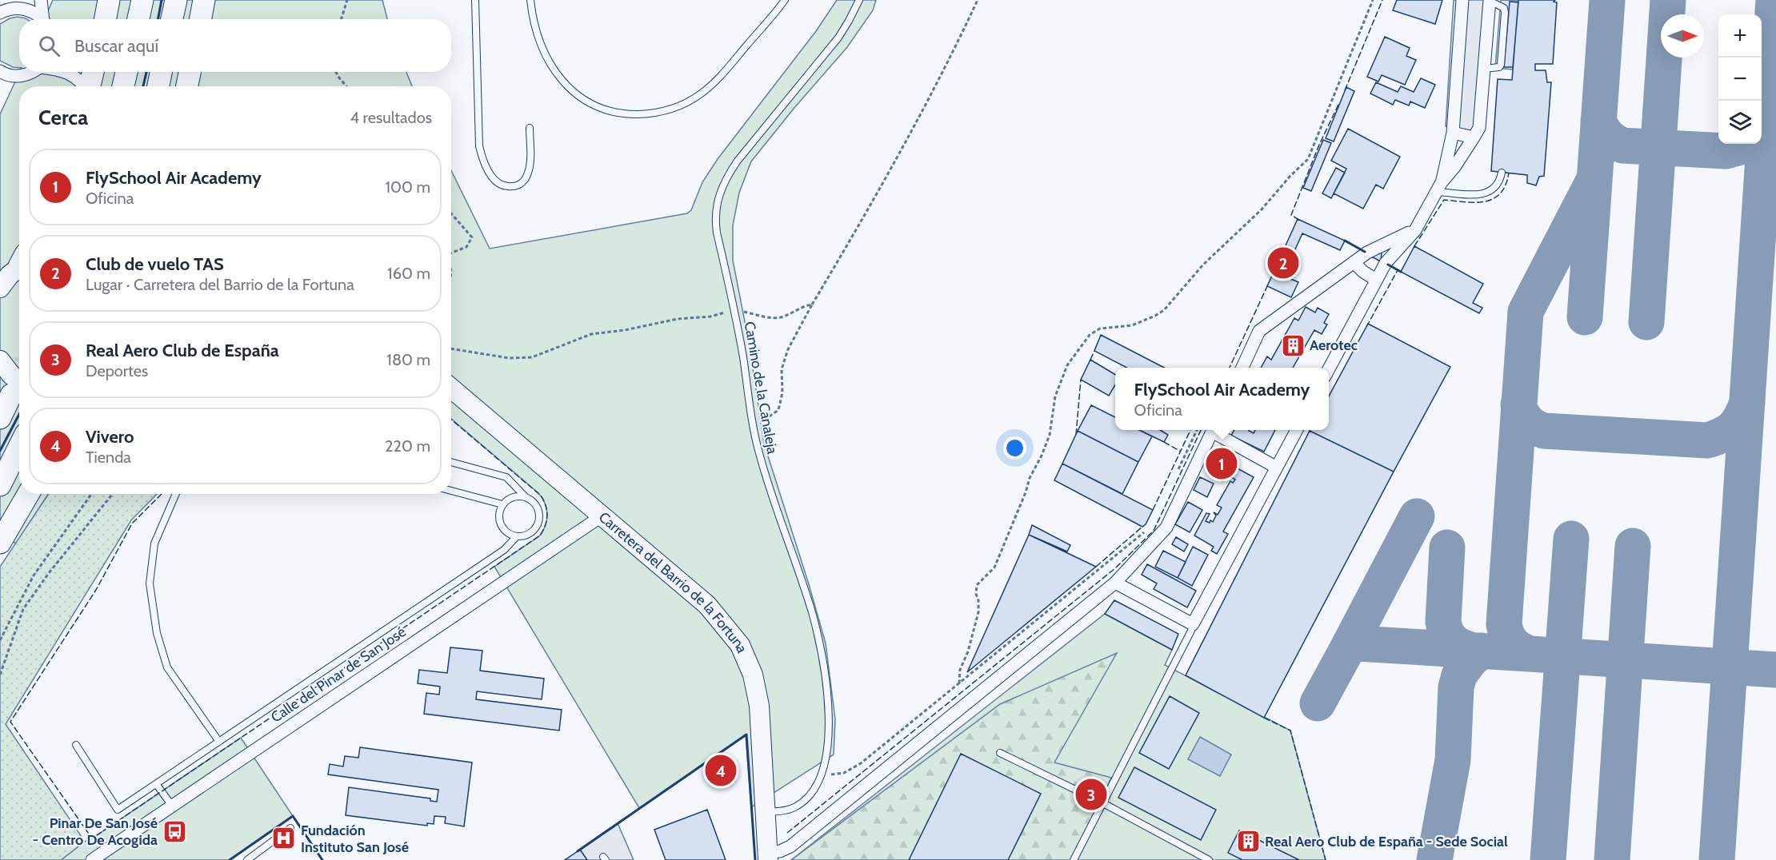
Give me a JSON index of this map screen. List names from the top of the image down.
{
  "streets": {
    "main road": ["Carretera del Barrio de la Fortuna"],
    "street": ["Calle del Pinar de San José"],
    "lane": ["Camino de la Canaleja"]
  },
  "crossings": [
    ["Camino de la Canaleja", "Carretera del Barrio de la Fortuna"],
    ["Carretera del Barrio de la Fortuna", "Calle del Pinar de San José"]
  ],
  "places": {
    "building": ["Aerotec", "Real Aero Club de España - Sede Social"],
    "bus stop": ["Pinar De San José - Centro De Acogida"],
    "hospital": ["Fundación Instituto San José"]
  },
  "north": "right",
  "page": {
    "map_buttons": ["+", "−"],
    "search": "Buscar aquí",
    "heading": ["Cerca", "4 resultados"],
    "list": [
      {
        "mark": "1",
        "name": "FlySchool Air Academy",
        "note": "Oficina",
        "value": "100 m"
      },
      {
        "mark": "2",
        "name": "Club de vuelo TAS",
        "note": "Lugar · Carretera del Barrio de la Fortuna",
        "value": "160 m"
      },
      {
        "mark": "3",
        "name": "Real Aero Club de España",
        "note": "Deportes",
        "value": "180 m"
      },
      {
        "mark": "4",
        "name": "Vivero",
        "note": "Tienda",
        "value": "220 m"
      }
    ],
    "pins": [
      "2",
      "1",
      "4",
      "3"
    ],
    "popup": ["FlySchool Air Academy", "Oficina"]
  }
}
